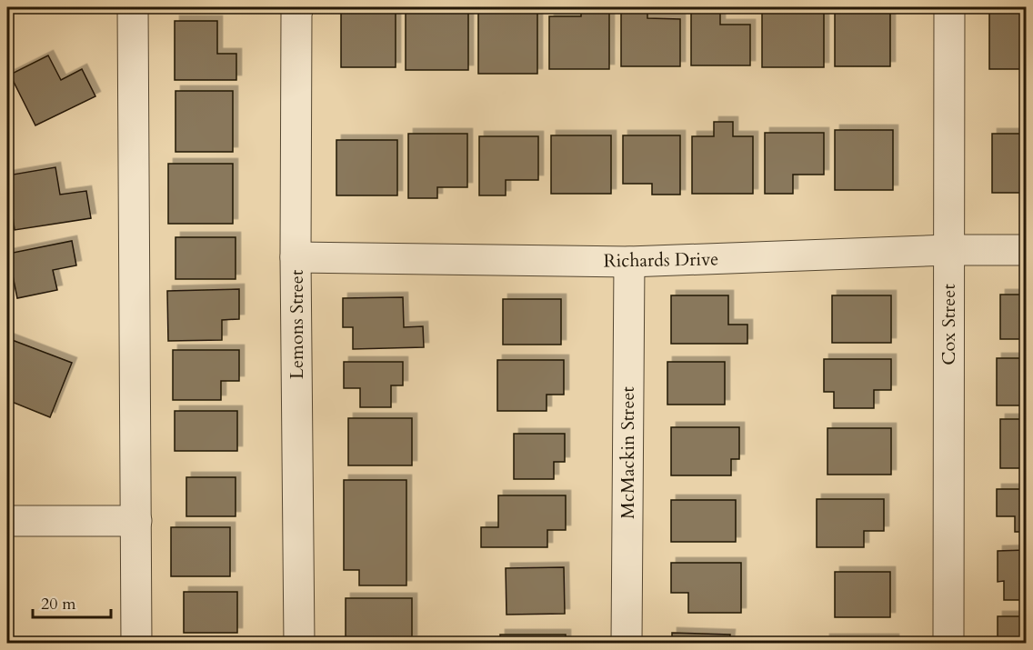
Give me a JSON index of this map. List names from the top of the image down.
{
  "streets": {
    "street": [
      "Richards Drive",
      "Lemons Street",
      "Cox Street",
      "McMackin Street"
    ]
  },
  "crossings": [
    ["Richards Drive", "Lemons Street"],
    ["Richards Drive", "Cox Street"],
    ["Richards Drive", "McMackin Street"]
  ],
  "scale_bar": "20 m"
}
